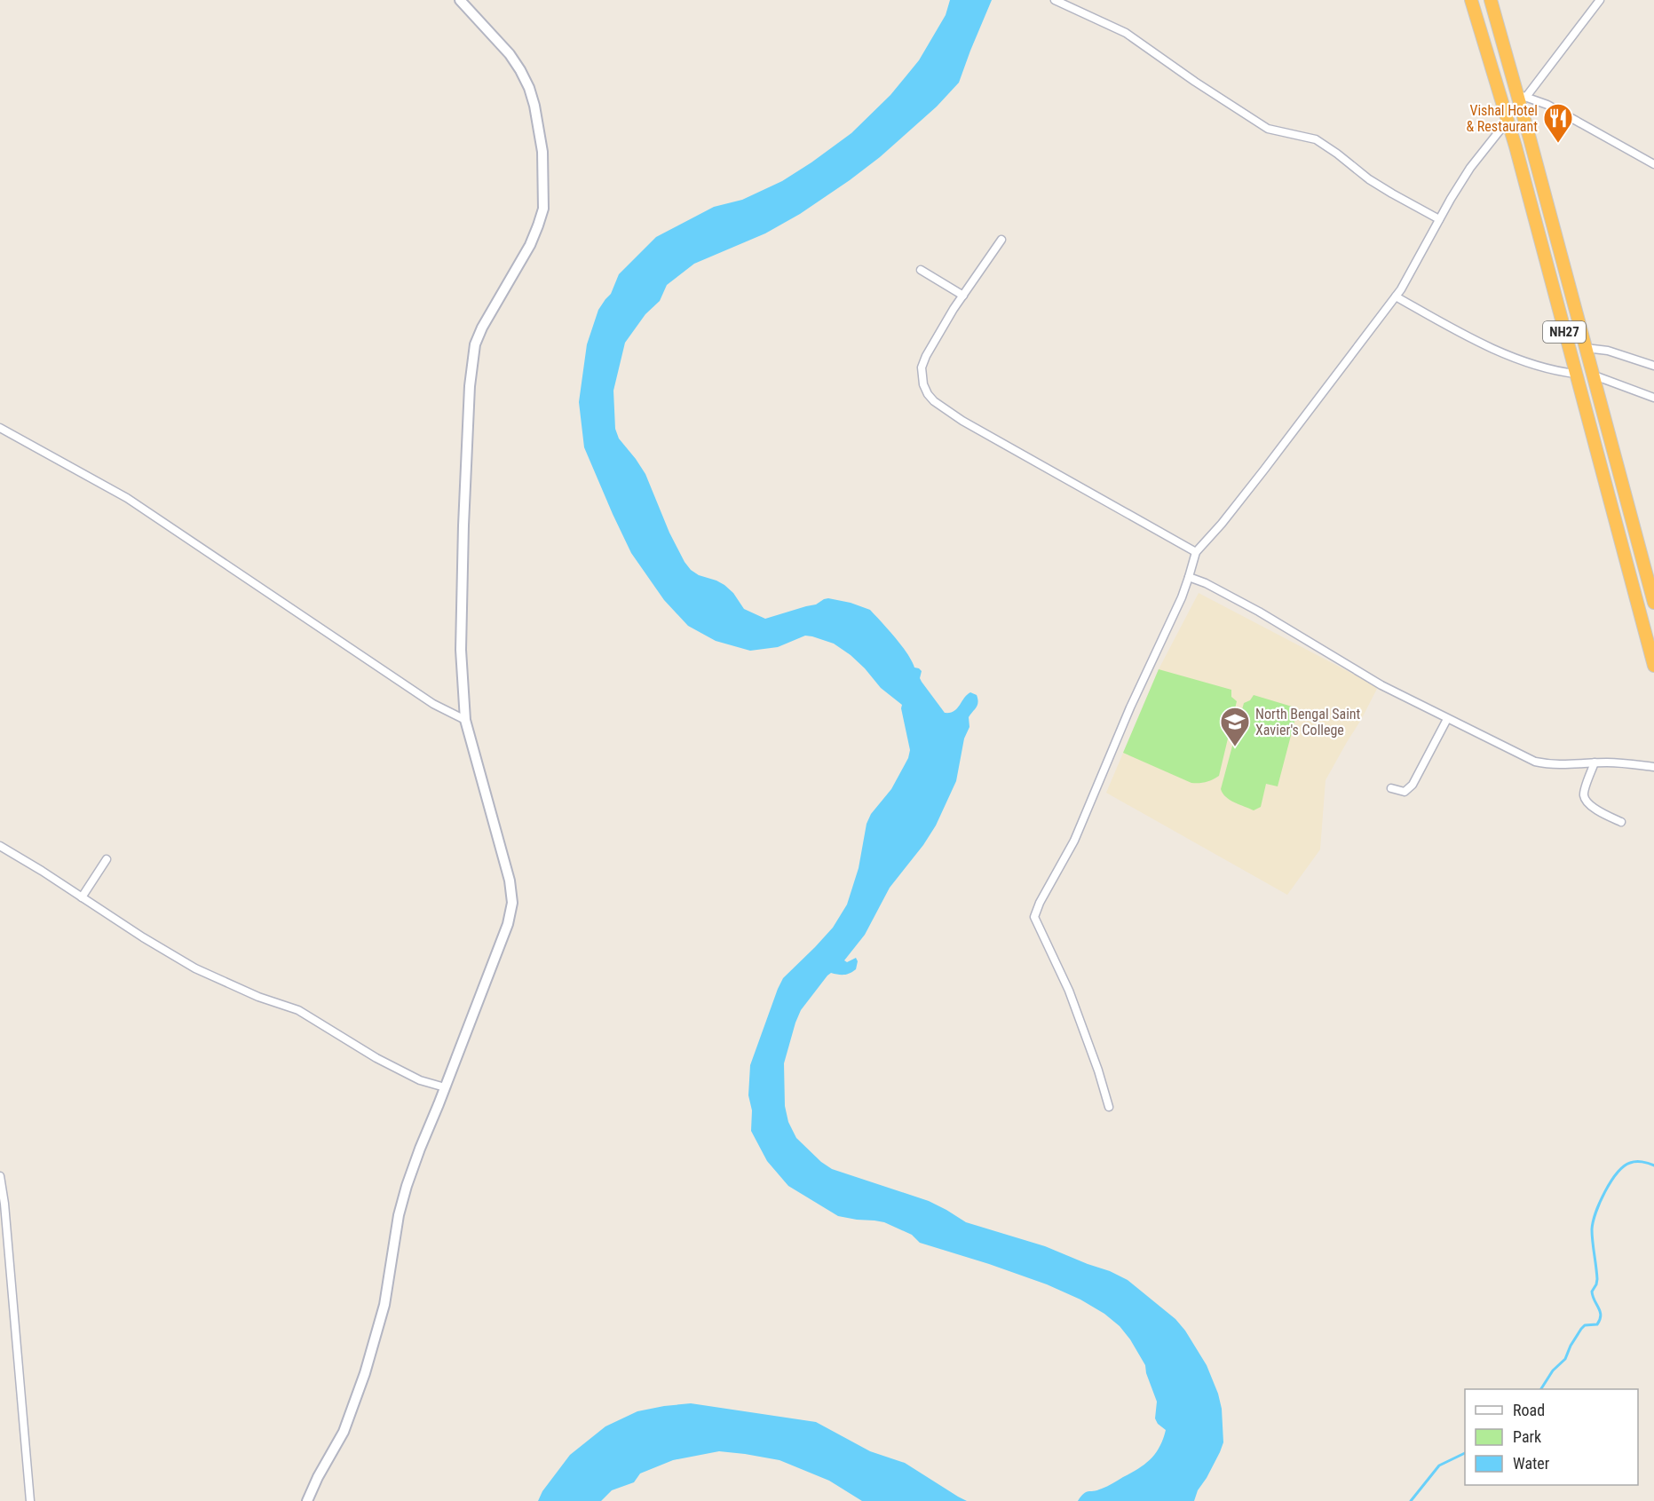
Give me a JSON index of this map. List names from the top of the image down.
{
  "streets": {
    "highway": ["NH27"]
  },
  "places": {
    "restaurant": ["Vishal Hotel & Restaurant"],
    "school or university": ["North Bengal Saint Xavier's College"]
  },
  "legend": ["Road", "Park", "Water"]
}
